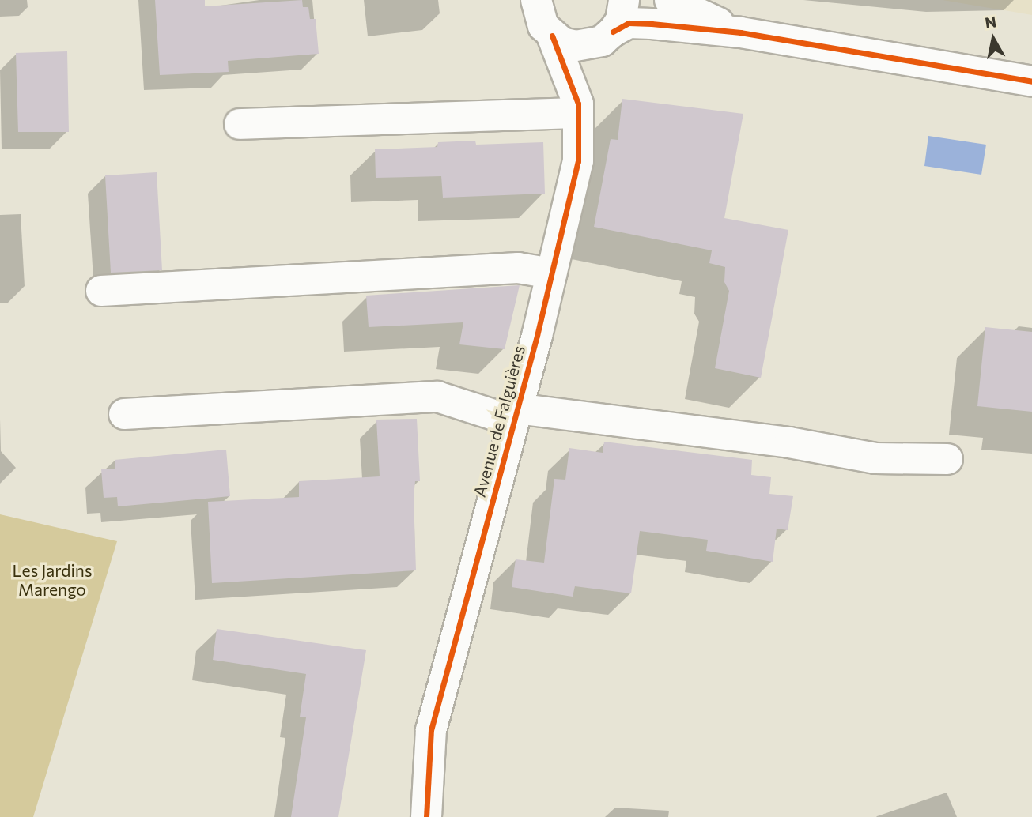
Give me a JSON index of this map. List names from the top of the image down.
{
  "streets": {
    "street": ["Avenue de Falguières"]
  },
  "parks": ["Les Jardins Marengo"],
  "north": "top"
}
